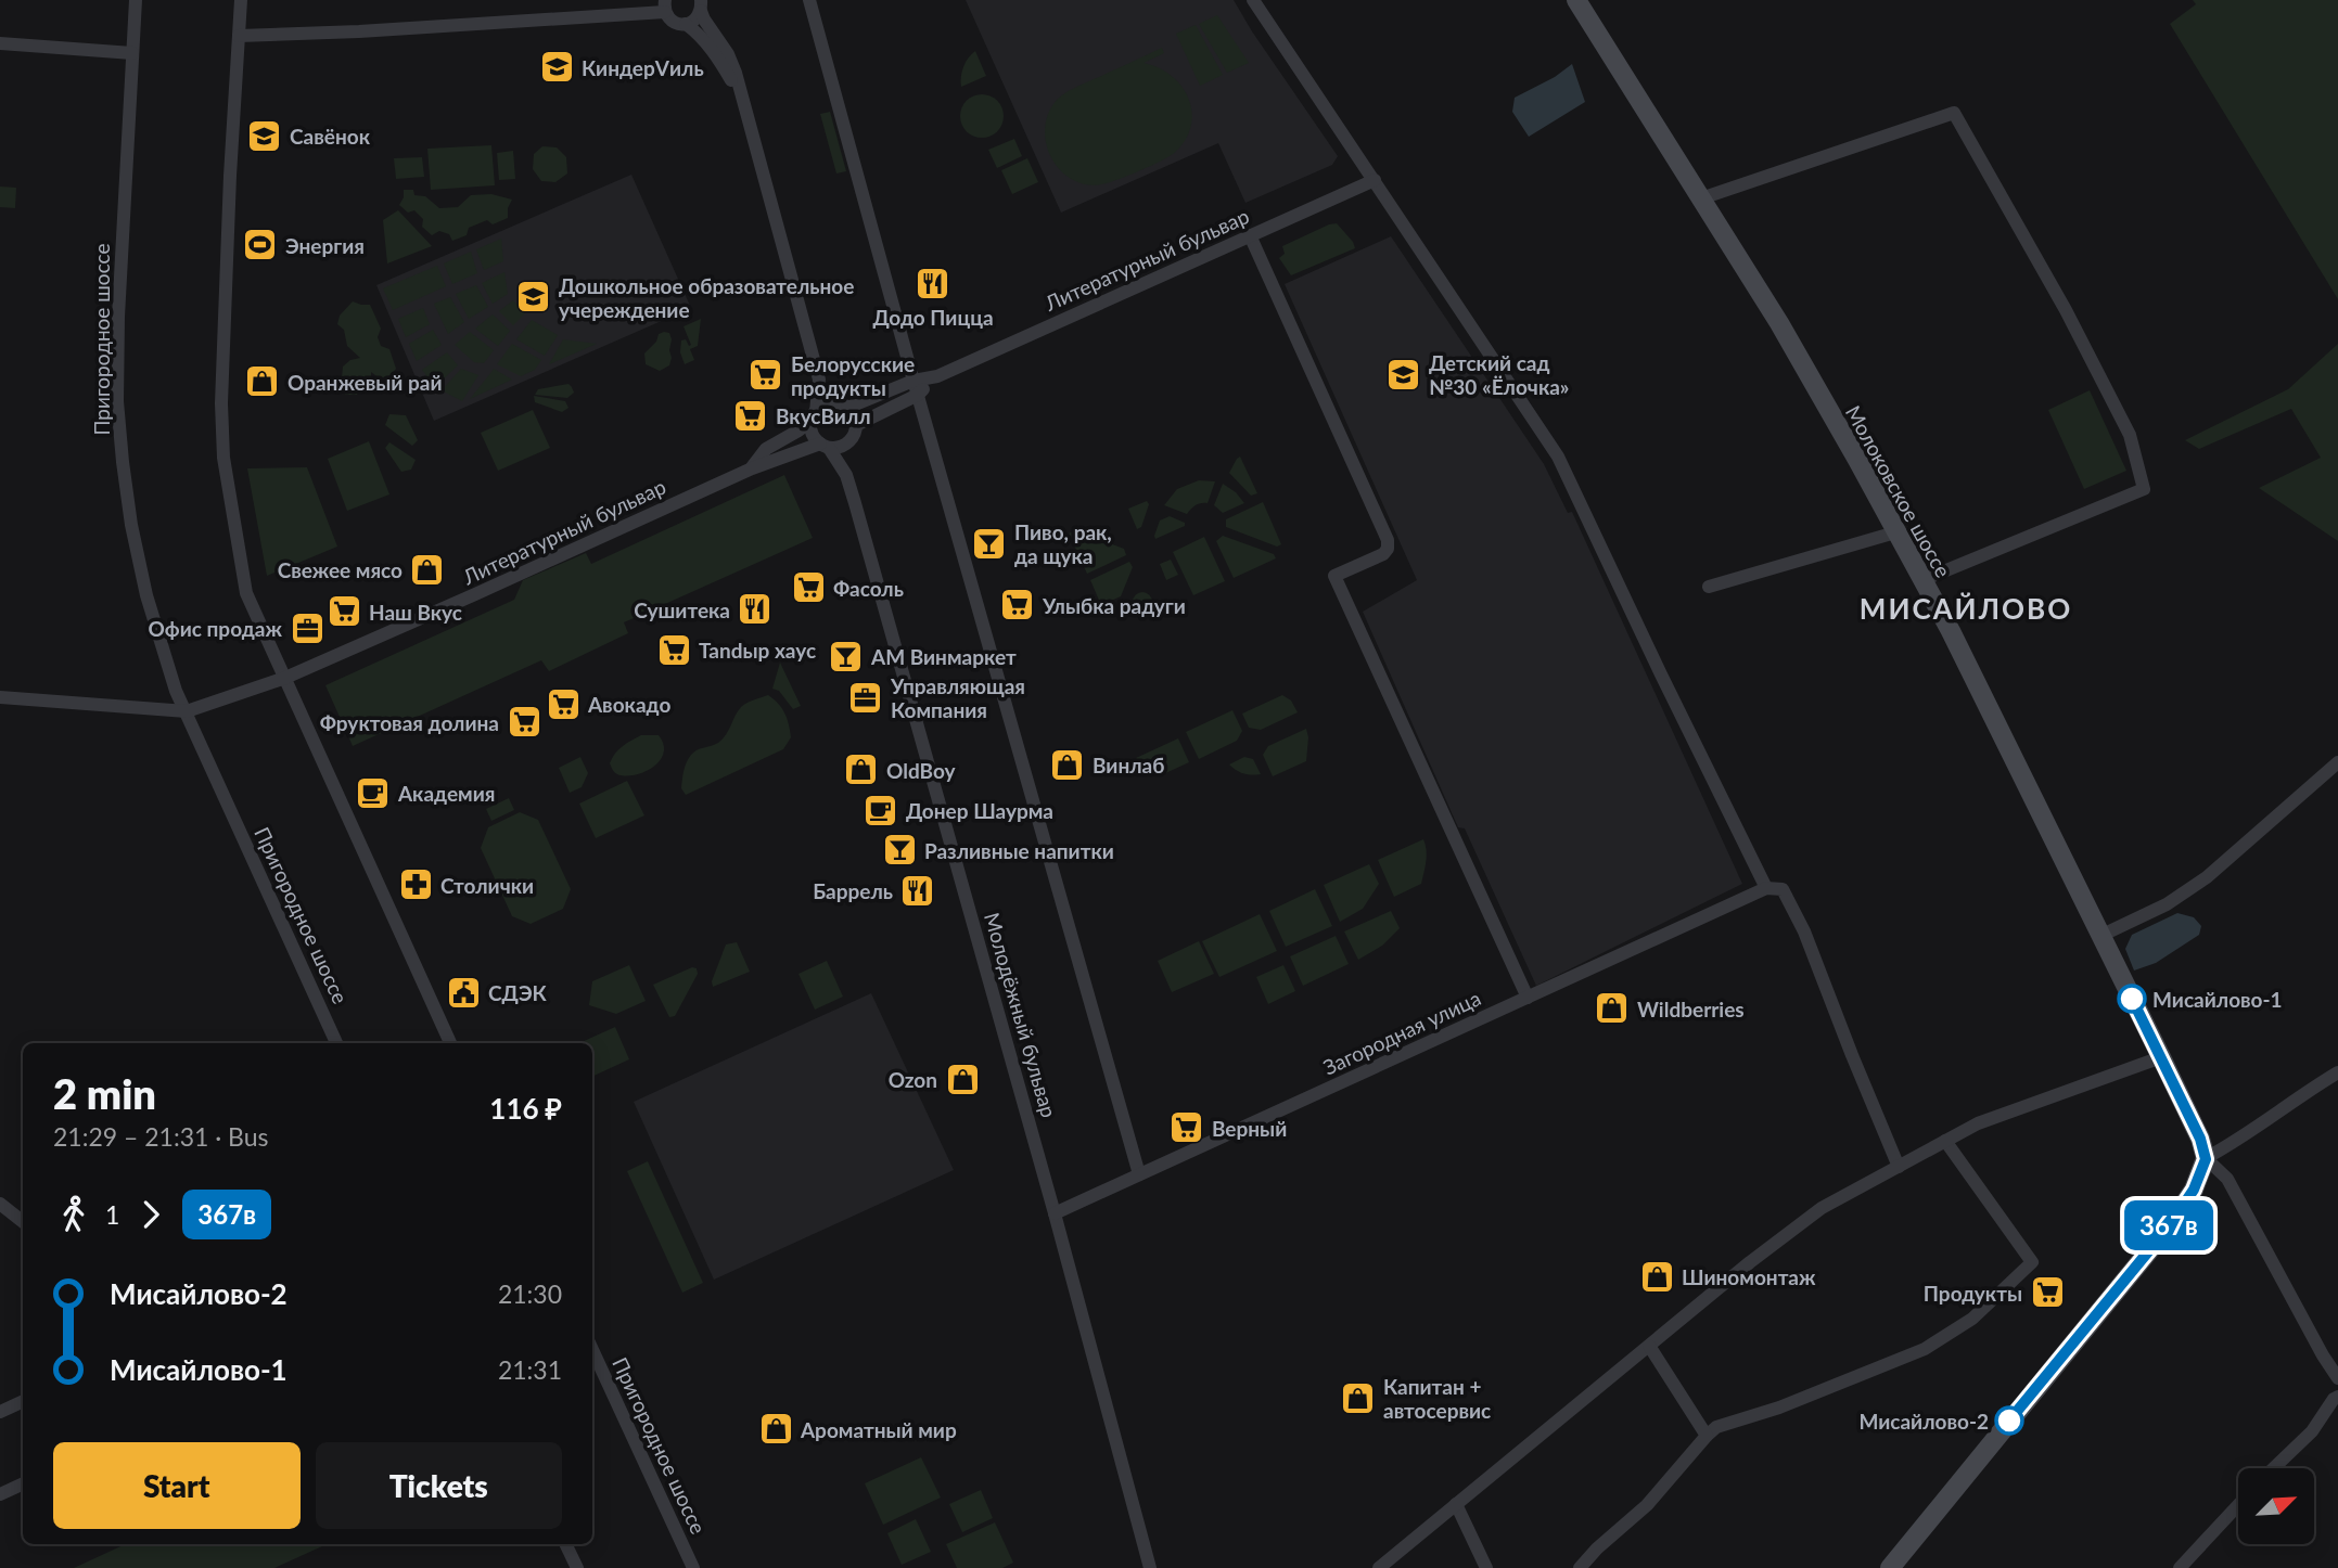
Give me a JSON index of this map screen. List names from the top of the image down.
{
  "streets": {
    "main road": ["Молоковское шоссе"],
    "street": [
      "Литературный бульвар",
      "Пригородное шоссе",
      "Молодёжный бульвар",
      "Загородная улица"
    ]
  },
  "crossings": [
    ["Литературный бульвар", "Пригородное шоссе"],
    ["Литературный бульвар", "Молодёжный бульвар"],
    ["Молодёжный бульвар", "Загородная улица"]
  ],
  "districts": ["МИСАЙЛОВО"],
  "places": {
    "school or university": [
      "КиндерVиль",
      "Савёнок",
      "Дошкольное образовательное учереждение",
      "Детский сад №30 «Ёлочка»"
    ],
    "sports": ["Энергия"],
    "restaurant": ["Додо Пицца", "Сушитека", "Баррель"],
    "supermarket": [
      "Белорусские продукты",
      "ВкусВилл",
      "Фасоль",
      "Улыбка радуги",
      "Наш Вкус",
      "Tandыр хаус",
      "Авокадо",
      "Фруктовая долина",
      "Верный",
      "Продукты"
    ],
    "shop": [
      "Оранжевый рай",
      "Свежее мясо",
      "Винлаб",
      "OldBoy",
      "Wildberries",
      "Ozon",
      "Шиномонтаж",
      "Капитан + автосервис",
      "Ароматный мир"
    ],
    "bar": ["Пиво, рак, да щука", "АМ Винмаркет", "Разливные напитки"],
    "office": ["Офис продаж", "Управляющая Компания"],
    "cafe": ["Академия", "Донер Шаурма"],
    "pharmacy": ["Столички"],
    "public building": ["СДЭК"],
    "other": ["Мисайлово-1", "Мисайлово-2"]
  },
  "lines": ["bus line 367в"],
  "north": "top right",
  "page": {
    "on_map": "367в",
    "heading": ["2 min", "21:29 – 21:31 · Bus", "116 ₽"],
    "legs": ["1", "367в"],
    "list": [
      {
        "name": "Мисайлово-2",
        "value": "21:30"
      },
      {
        "name": "Мисайлово-1",
        "value": "21:31"
      }
    ],
    "buttons": ["Start", "Tickets"]
  }
}
